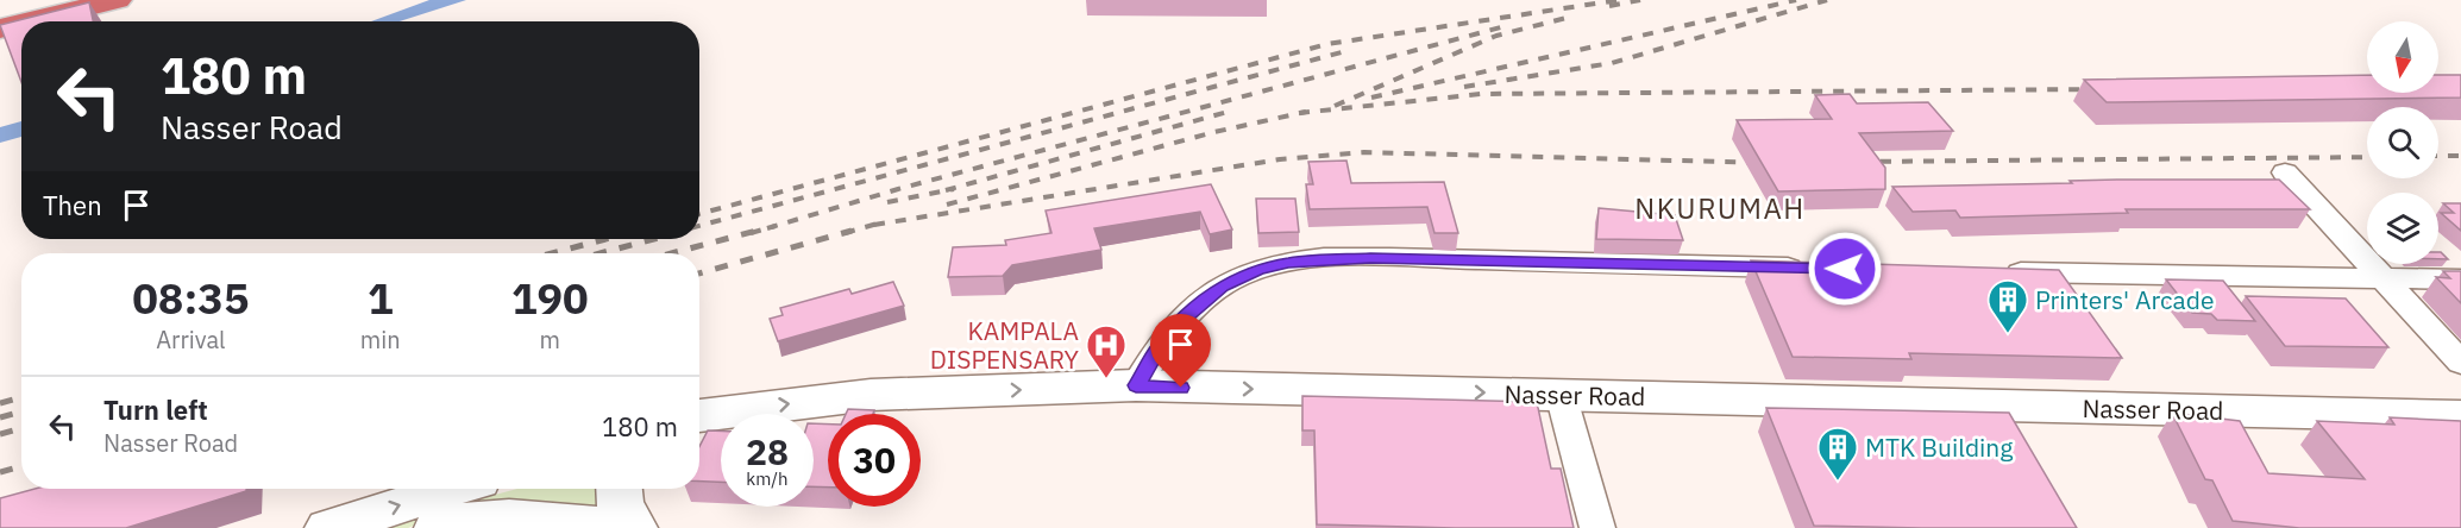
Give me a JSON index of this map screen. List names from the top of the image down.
{
  "streets": {
    "street": ["Nasser Road"]
  },
  "districts": ["NKURUMAH"],
  "places": {
    "building": ["Printers' Arcade", "MTK Building"],
    "hospital": ["KAMPALA DISPENSARY"]
  },
  "north": "bottom",
  "page": {
    "turn": ["180 m", "Nasser Road"],
    "then": "Then",
    "eta": [
      "08:35",
      "Arrival",
      "1",
      "min",
      "190",
      "m"
    ],
    "list": [
      {
        "name": "Turn left",
        "note": "Nasser Road",
        "value": "180 m"
      }
    ],
    "speed": "28 km/h",
    "limit": "30"
  }
}
